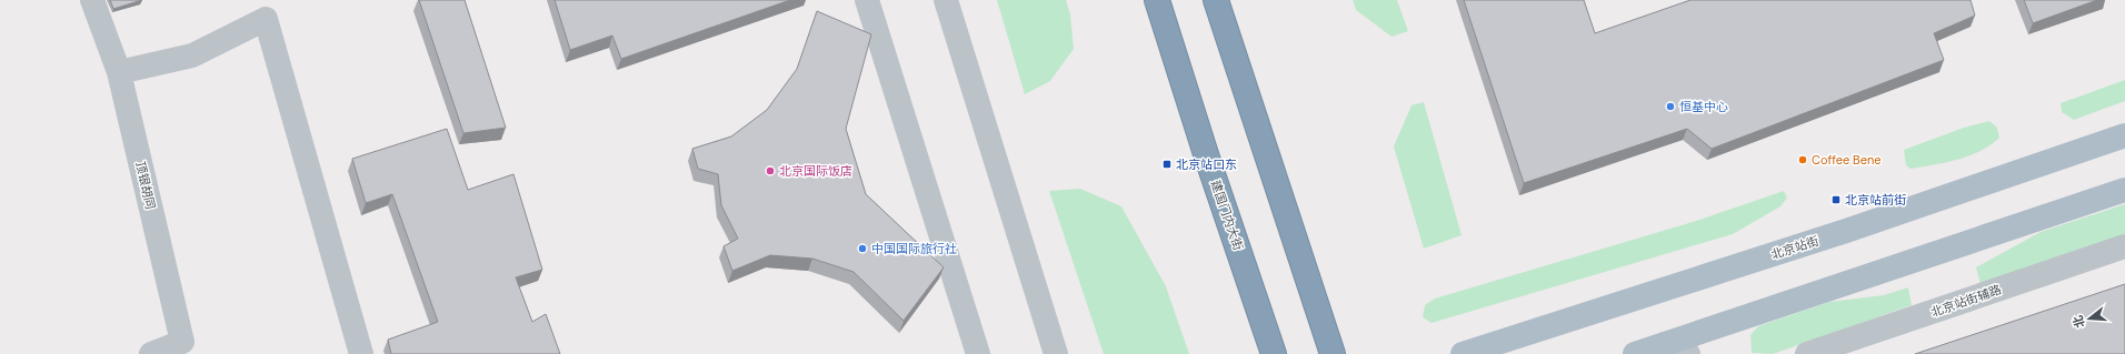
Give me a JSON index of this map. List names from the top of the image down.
{
  "streets": {
    "highway": ["建国门内大街"],
    "main road": ["北京站街"],
    "street": ["顶银胡同", "北京站街辅路"]
  },
  "places": {
    "other": [
      "恒基中心",
      "Coffee Bene",
      "北京国际饭店",
      "中国国际旅行社"
    ],
    "transit": ["北京站口东", "北京站前街"]
  },
  "north": "left"
}
